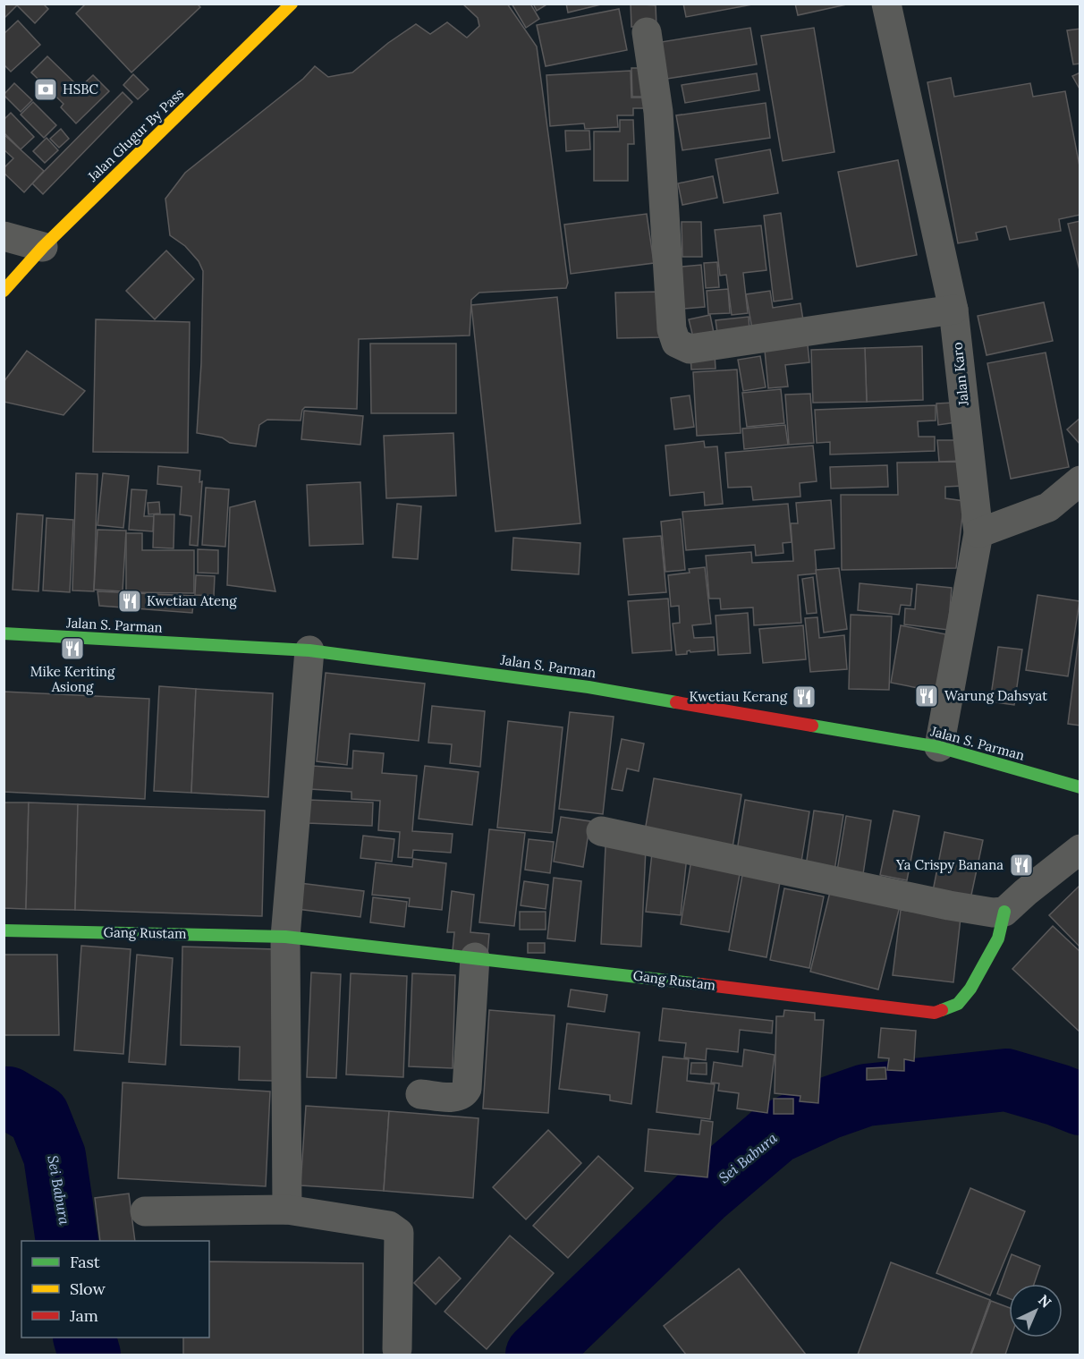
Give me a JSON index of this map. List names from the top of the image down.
{
  "streets": {
    "main road": ["Jalan Glugur By Pass", "Jalan S. Parman", "Gang Rustam"],
    "street": ["Jalan Karo"]
  },
  "crossings": [
    ["Jalan Karo", "Jalan S. Parman"]
  ],
  "water": ["Sei Babura"],
  "places": {
    "bank": ["HSBC"],
    "restaurant": [
      "Kwetiau Ateng",
      "Mike Keriting Asiong",
      "Warung Dahsyat",
      "Kwetiau Kerang",
      "Ya Crispy Banana"
    ]
  },
  "legend": ["Fast", "Slow", "Jam"],
  "north": "top right"
}
